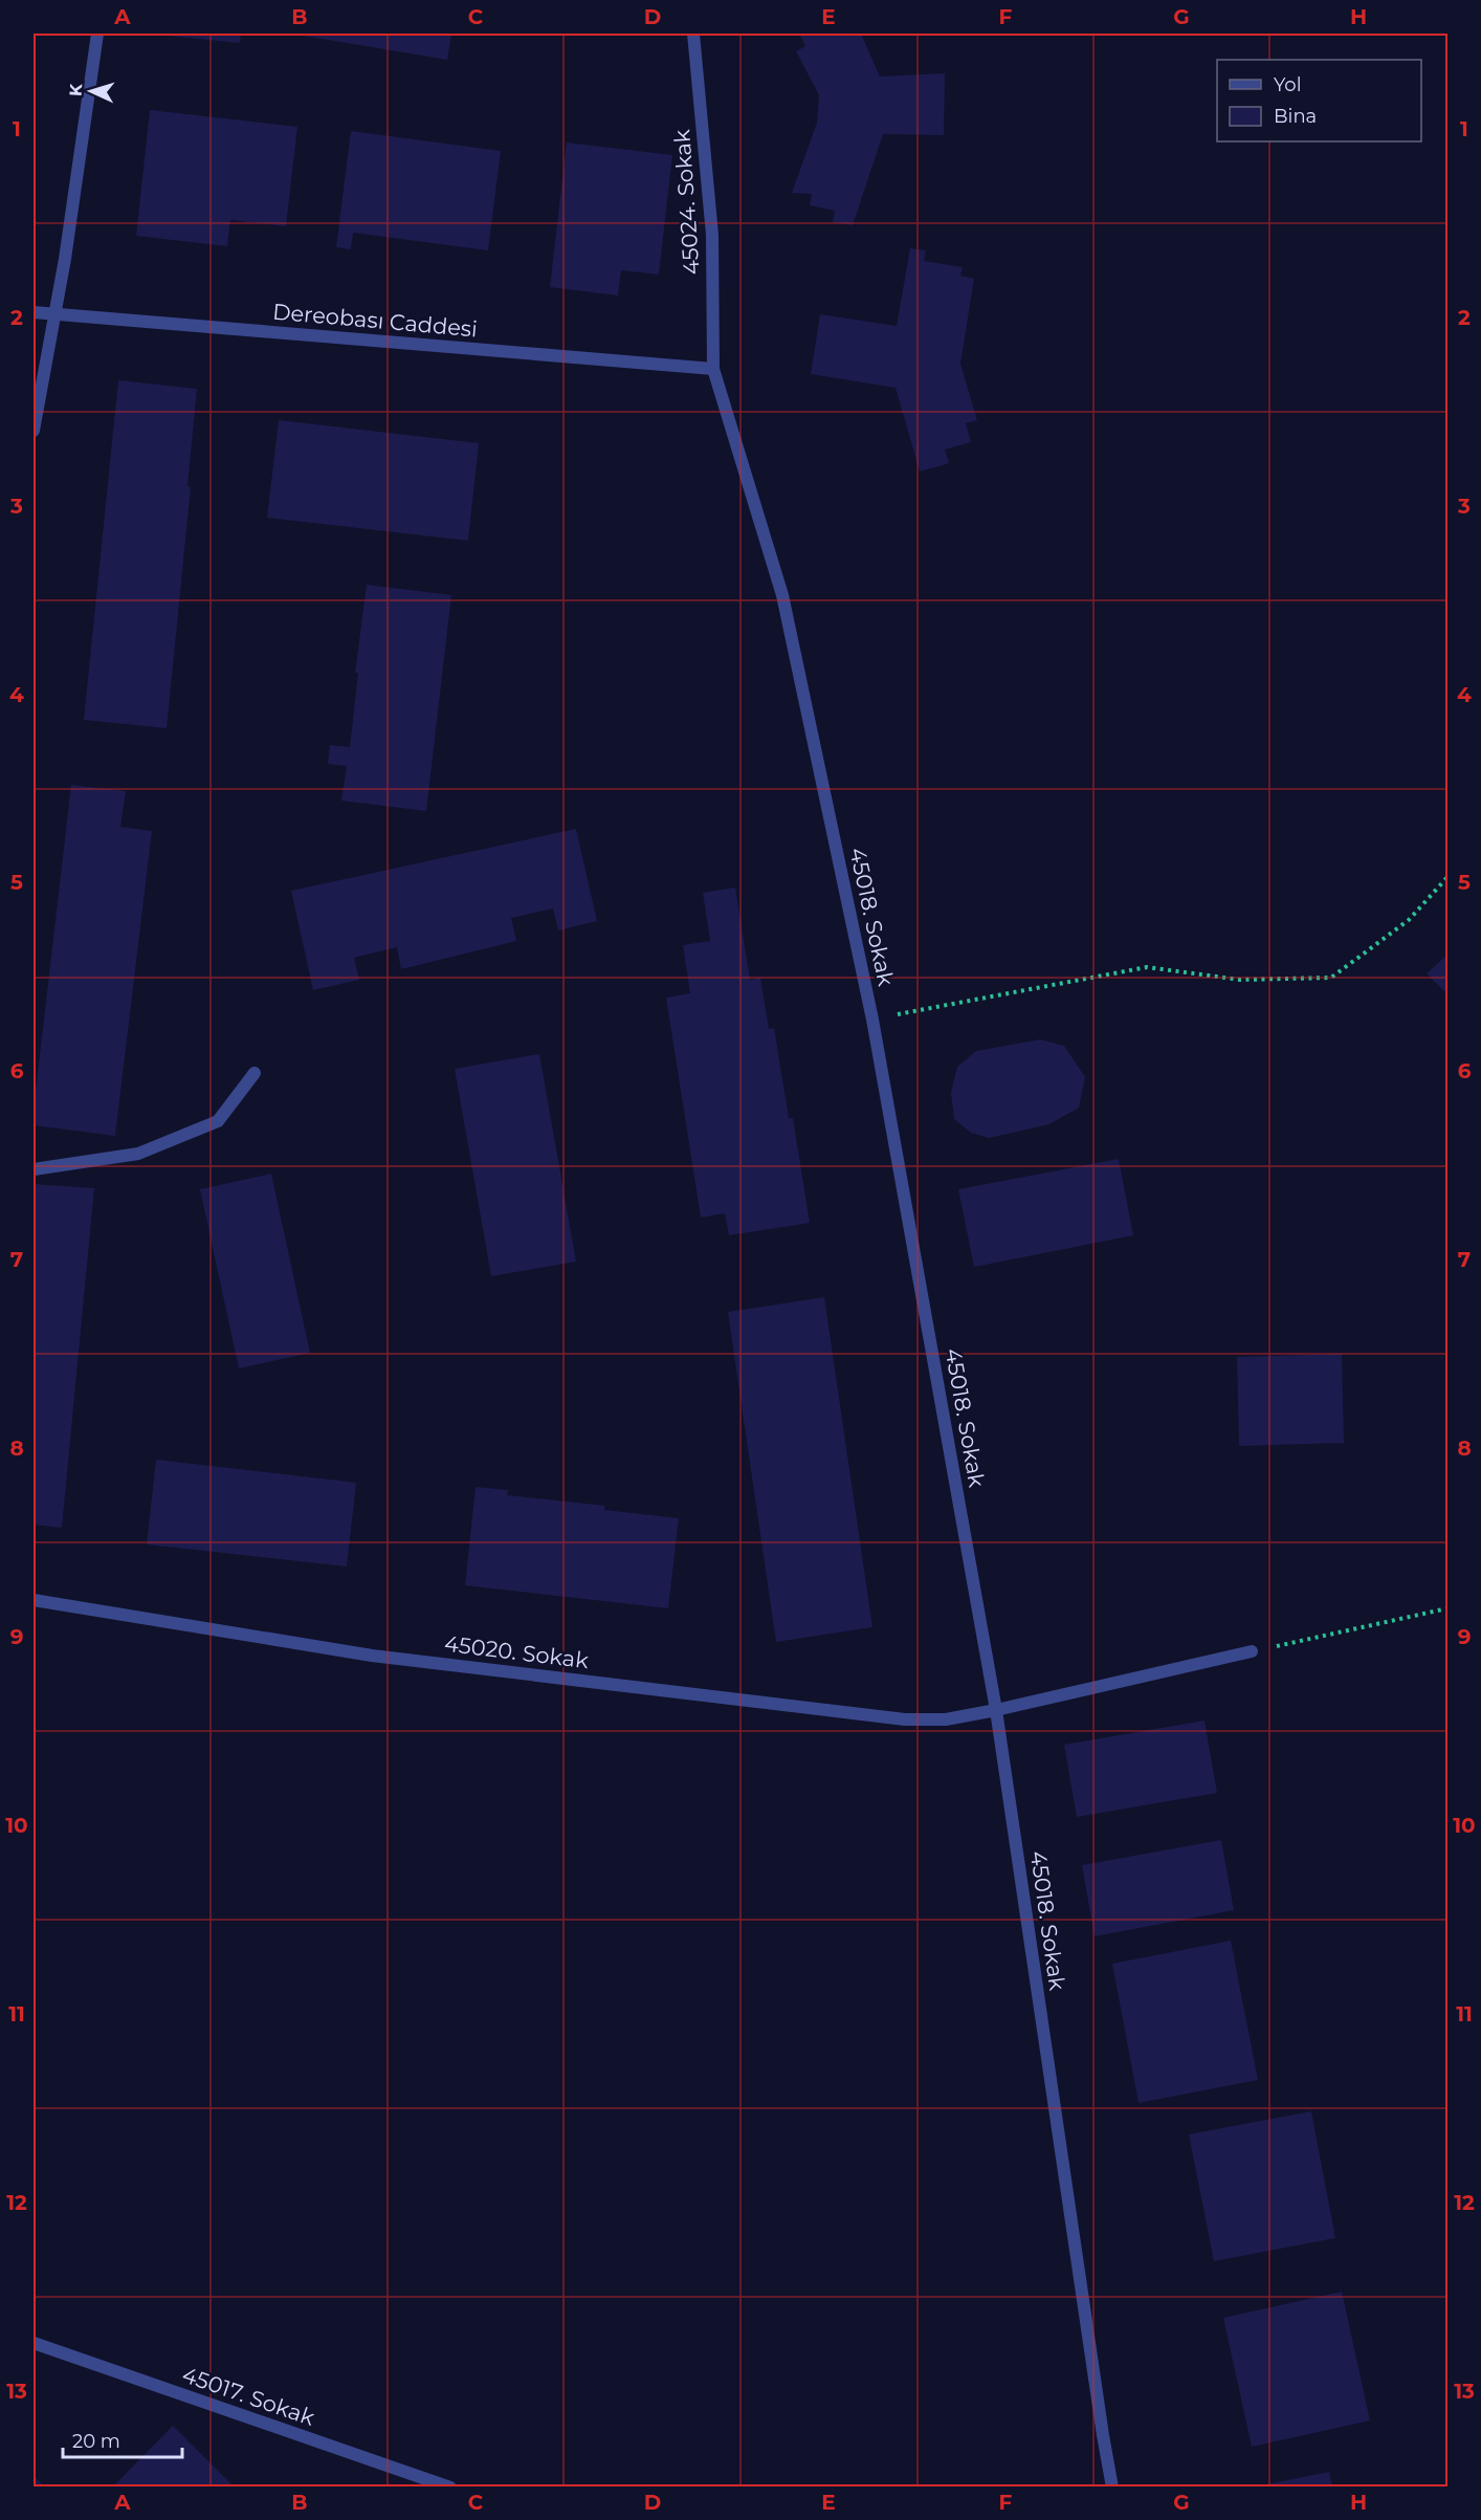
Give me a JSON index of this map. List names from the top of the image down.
{
  "streets": {
    "street": [
      "45024. Sokak",
      "Dereobası Caddesi",
      "45018. Sokak",
      "45020. Sokak",
      "45017. Sokak"
    ]
  },
  "crossings": [
    ["45024. Sokak", "Dereobası Caddesi"],
    ["45024. Sokak", "45018. Sokak"],
    ["Dereobası Caddesi", "45018. Sokak"],
    ["45018. Sokak", "45020. Sokak"]
  ],
  "legend": ["Yol", "Bina"],
  "scale_bar": "20 m",
  "north": "left",
  "grid": {
    "columns": [
      "A",
      "B",
      "C",
      "D",
      "E",
      "F",
      "G",
      "H"
    ],
    "rows": [
      "1",
      "2",
      "3",
      "4",
      "5",
      "6",
      "7",
      "8",
      "9",
      "10",
      "11",
      "12",
      "13"
    ]
  }
}
